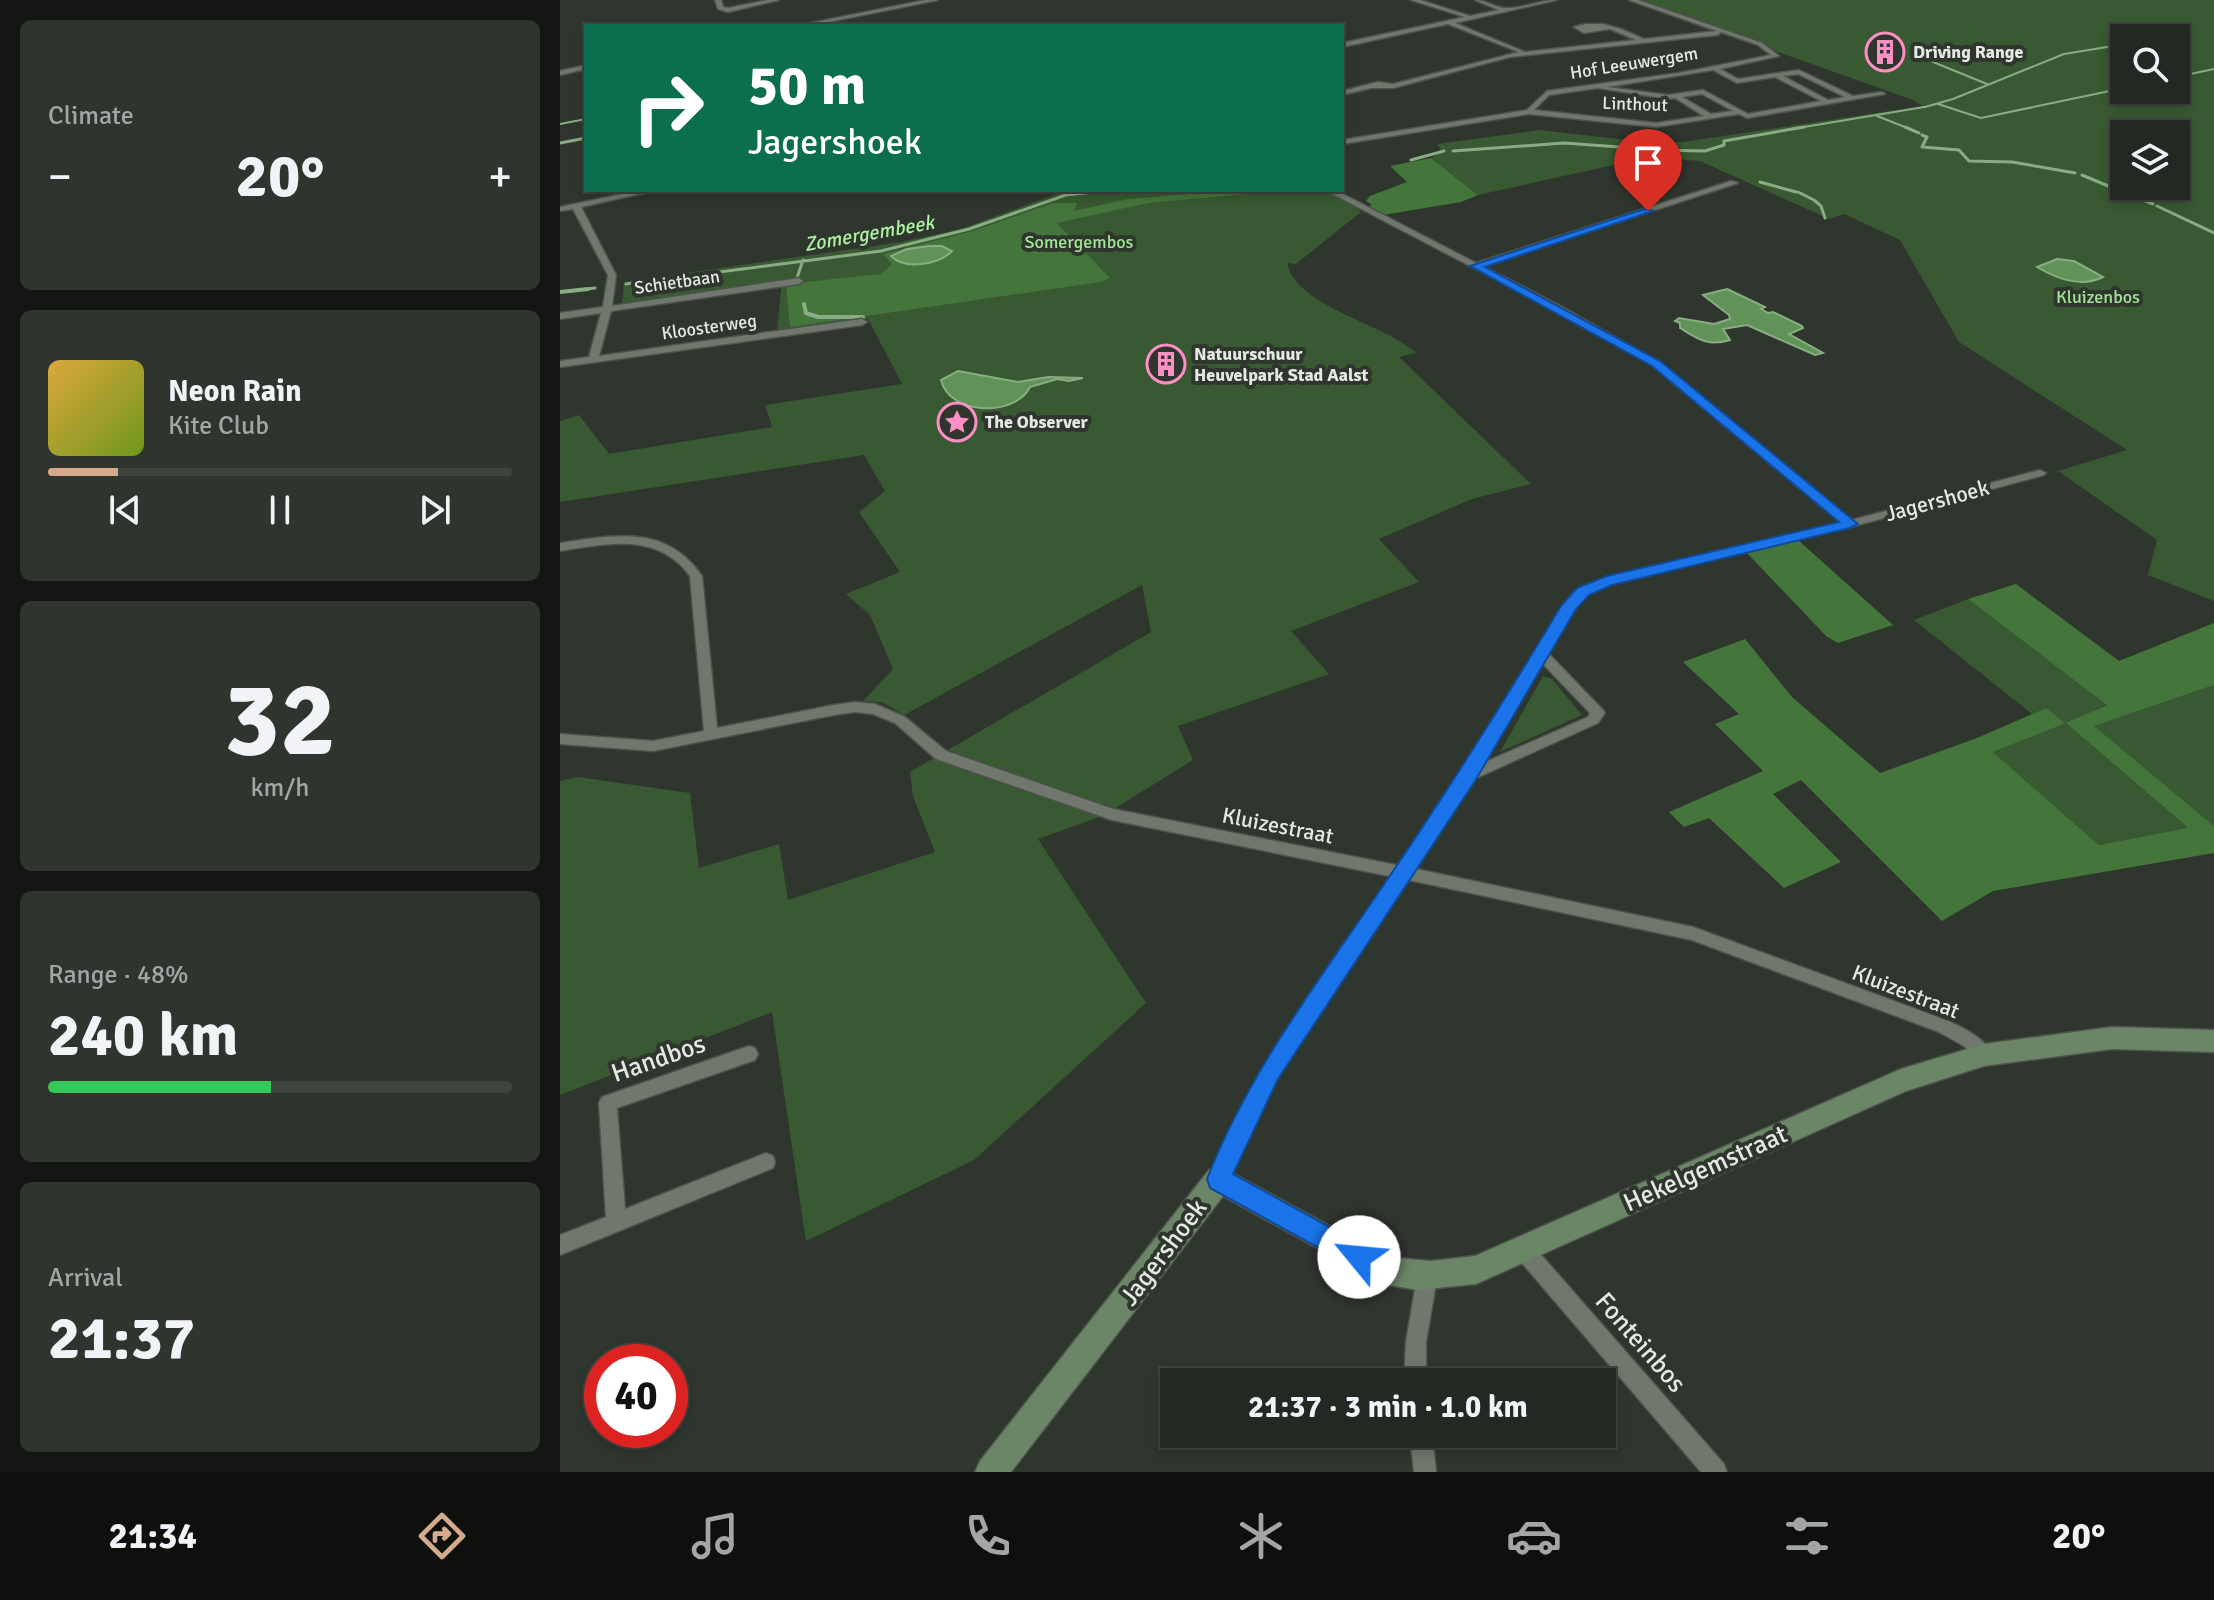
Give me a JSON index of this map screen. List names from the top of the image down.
{
  "streets": {
    "street": [
      "Hof Leeuwergem",
      "Linthout",
      "Schietbaan",
      "Kloosterweg",
      "Jagershoek",
      "Kluizestraat",
      "Handbos",
      "Hekelgemstraat",
      "Fonteinbos"
    ]
  },
  "crossings": [
    ["Hof Leeuwergem", "Linthout"],
    ["Jagershoek", "Kluizestraat"],
    ["Jagershoek", "Hekelgemstraat"],
    ["Kluizestraat", "Hekelgemstraat"],
    ["Hekelgemstraat", "Fonteinbos"]
  ],
  "water": ["Zomergembeek"],
  "parks": ["Somergembos", "Kluizenbos"],
  "places": {
    "building": ["Driving Range", "Natuurschuur Heuvelpark Stad Aalst"],
    "place": ["The Observer"]
  },
  "page": {
    "tile": [
      "Climate",
      ["32", "km/h"],
      ["Range · 48%", "240 km"],
      ["Arrival", "21:37"]
    ],
    "turn": ["50 m", "Jagershoek"],
    "heat": ["−", "20°", "+"],
    "song": ["Neon Rain", "Kite Club"],
    "limit": "40",
    "trip": "21:37 · 3 min · 1.0 km",
    "tabs": ["21:34", "20°"]
  }
}
